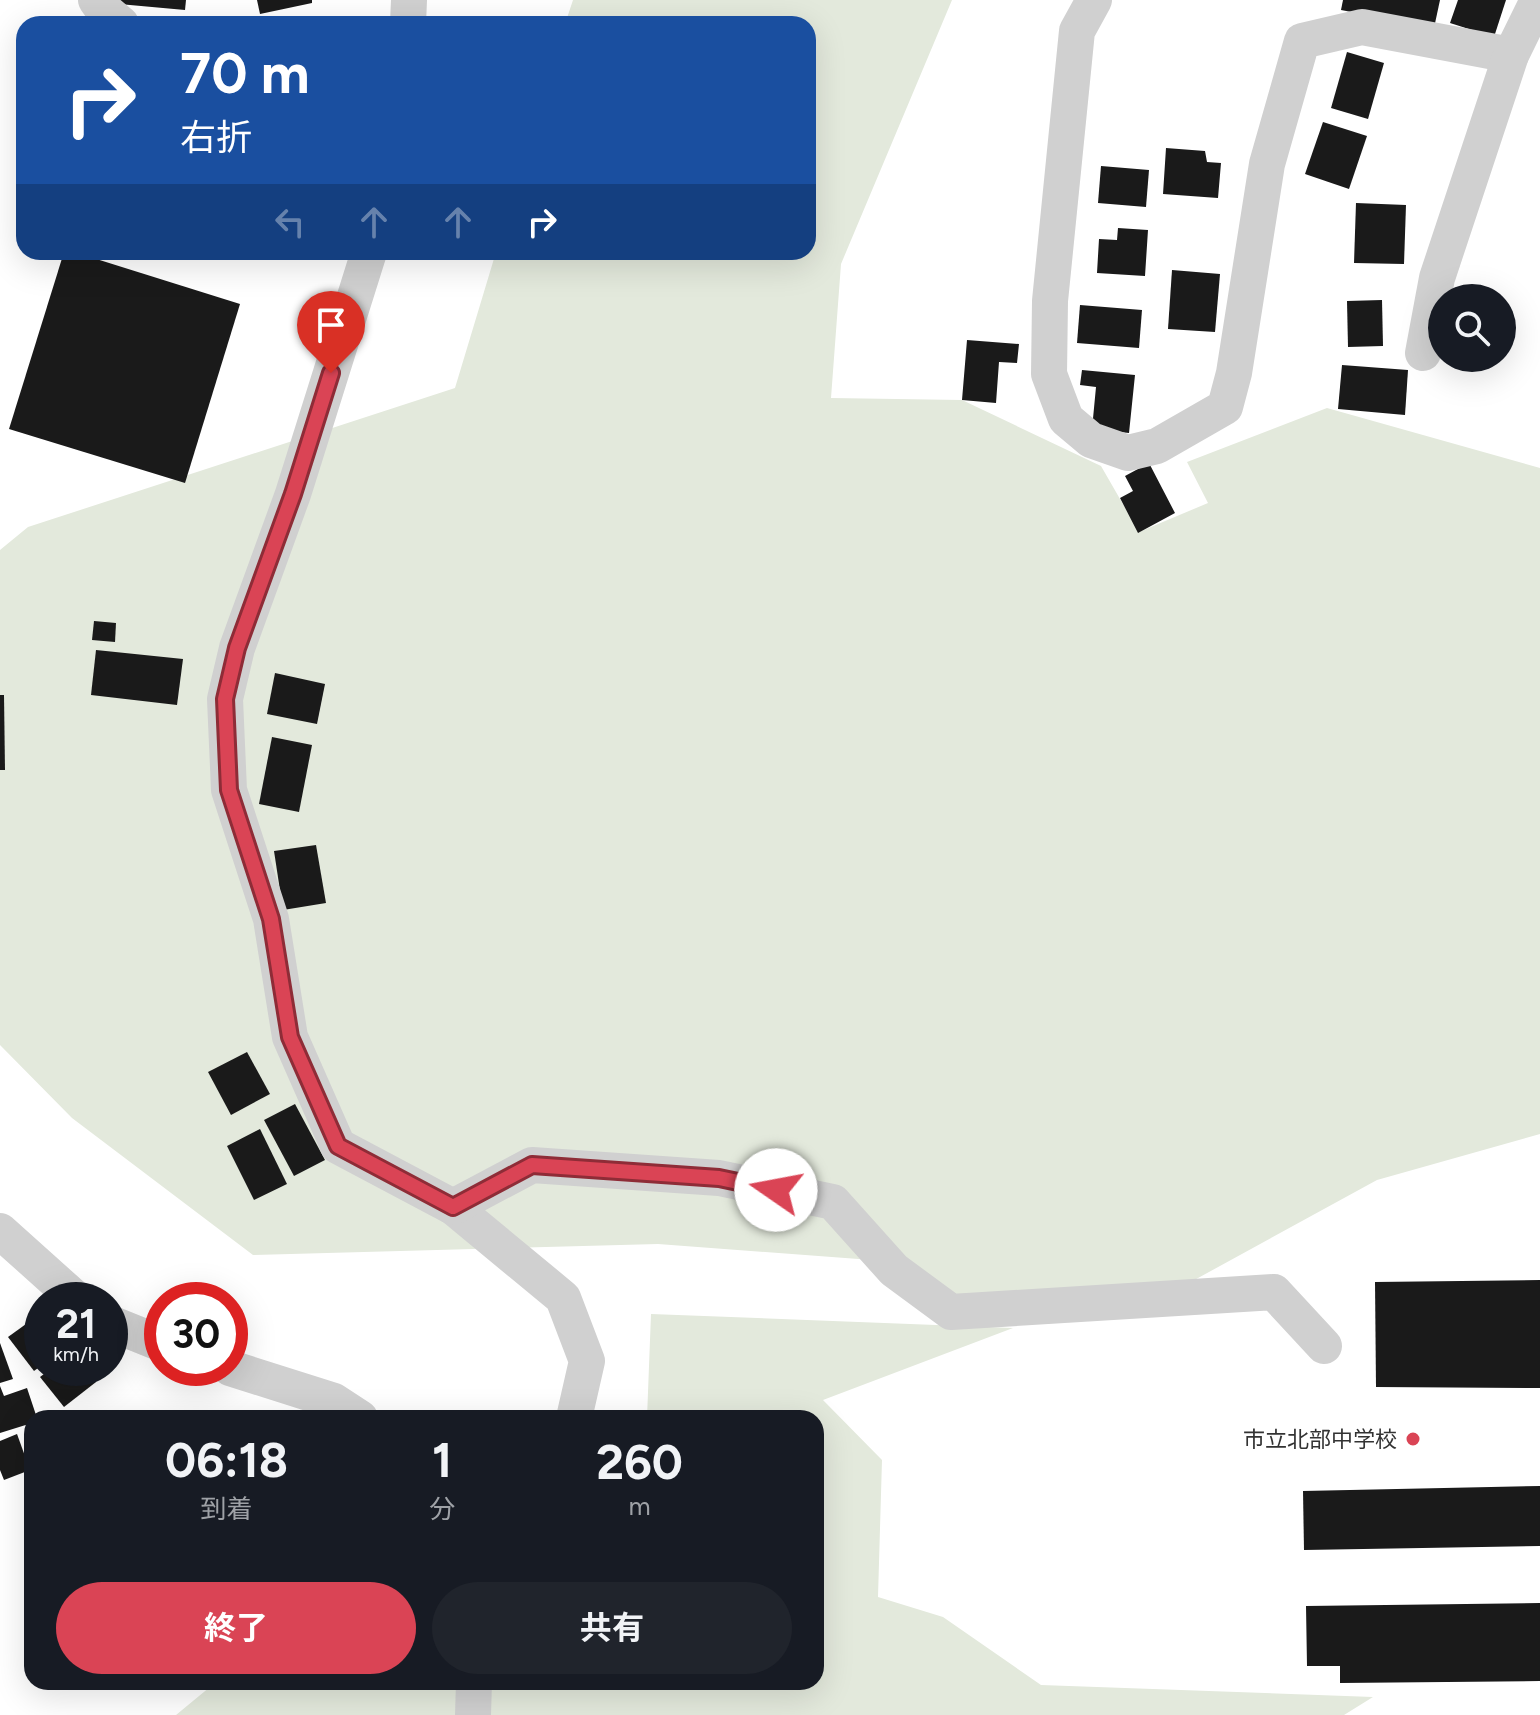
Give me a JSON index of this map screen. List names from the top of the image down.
{
  "places": ["市立北部中学校"],
  "page": {
    "turn": ["70 m", "右折"],
    "speed": "21 km/h",
    "limit": "30",
    "eta": [
      "06:18",
      "到着",
      "1",
      "分",
      "260",
      "m"
    ],
    "buttons": ["終了", "共有"]
  }
}
